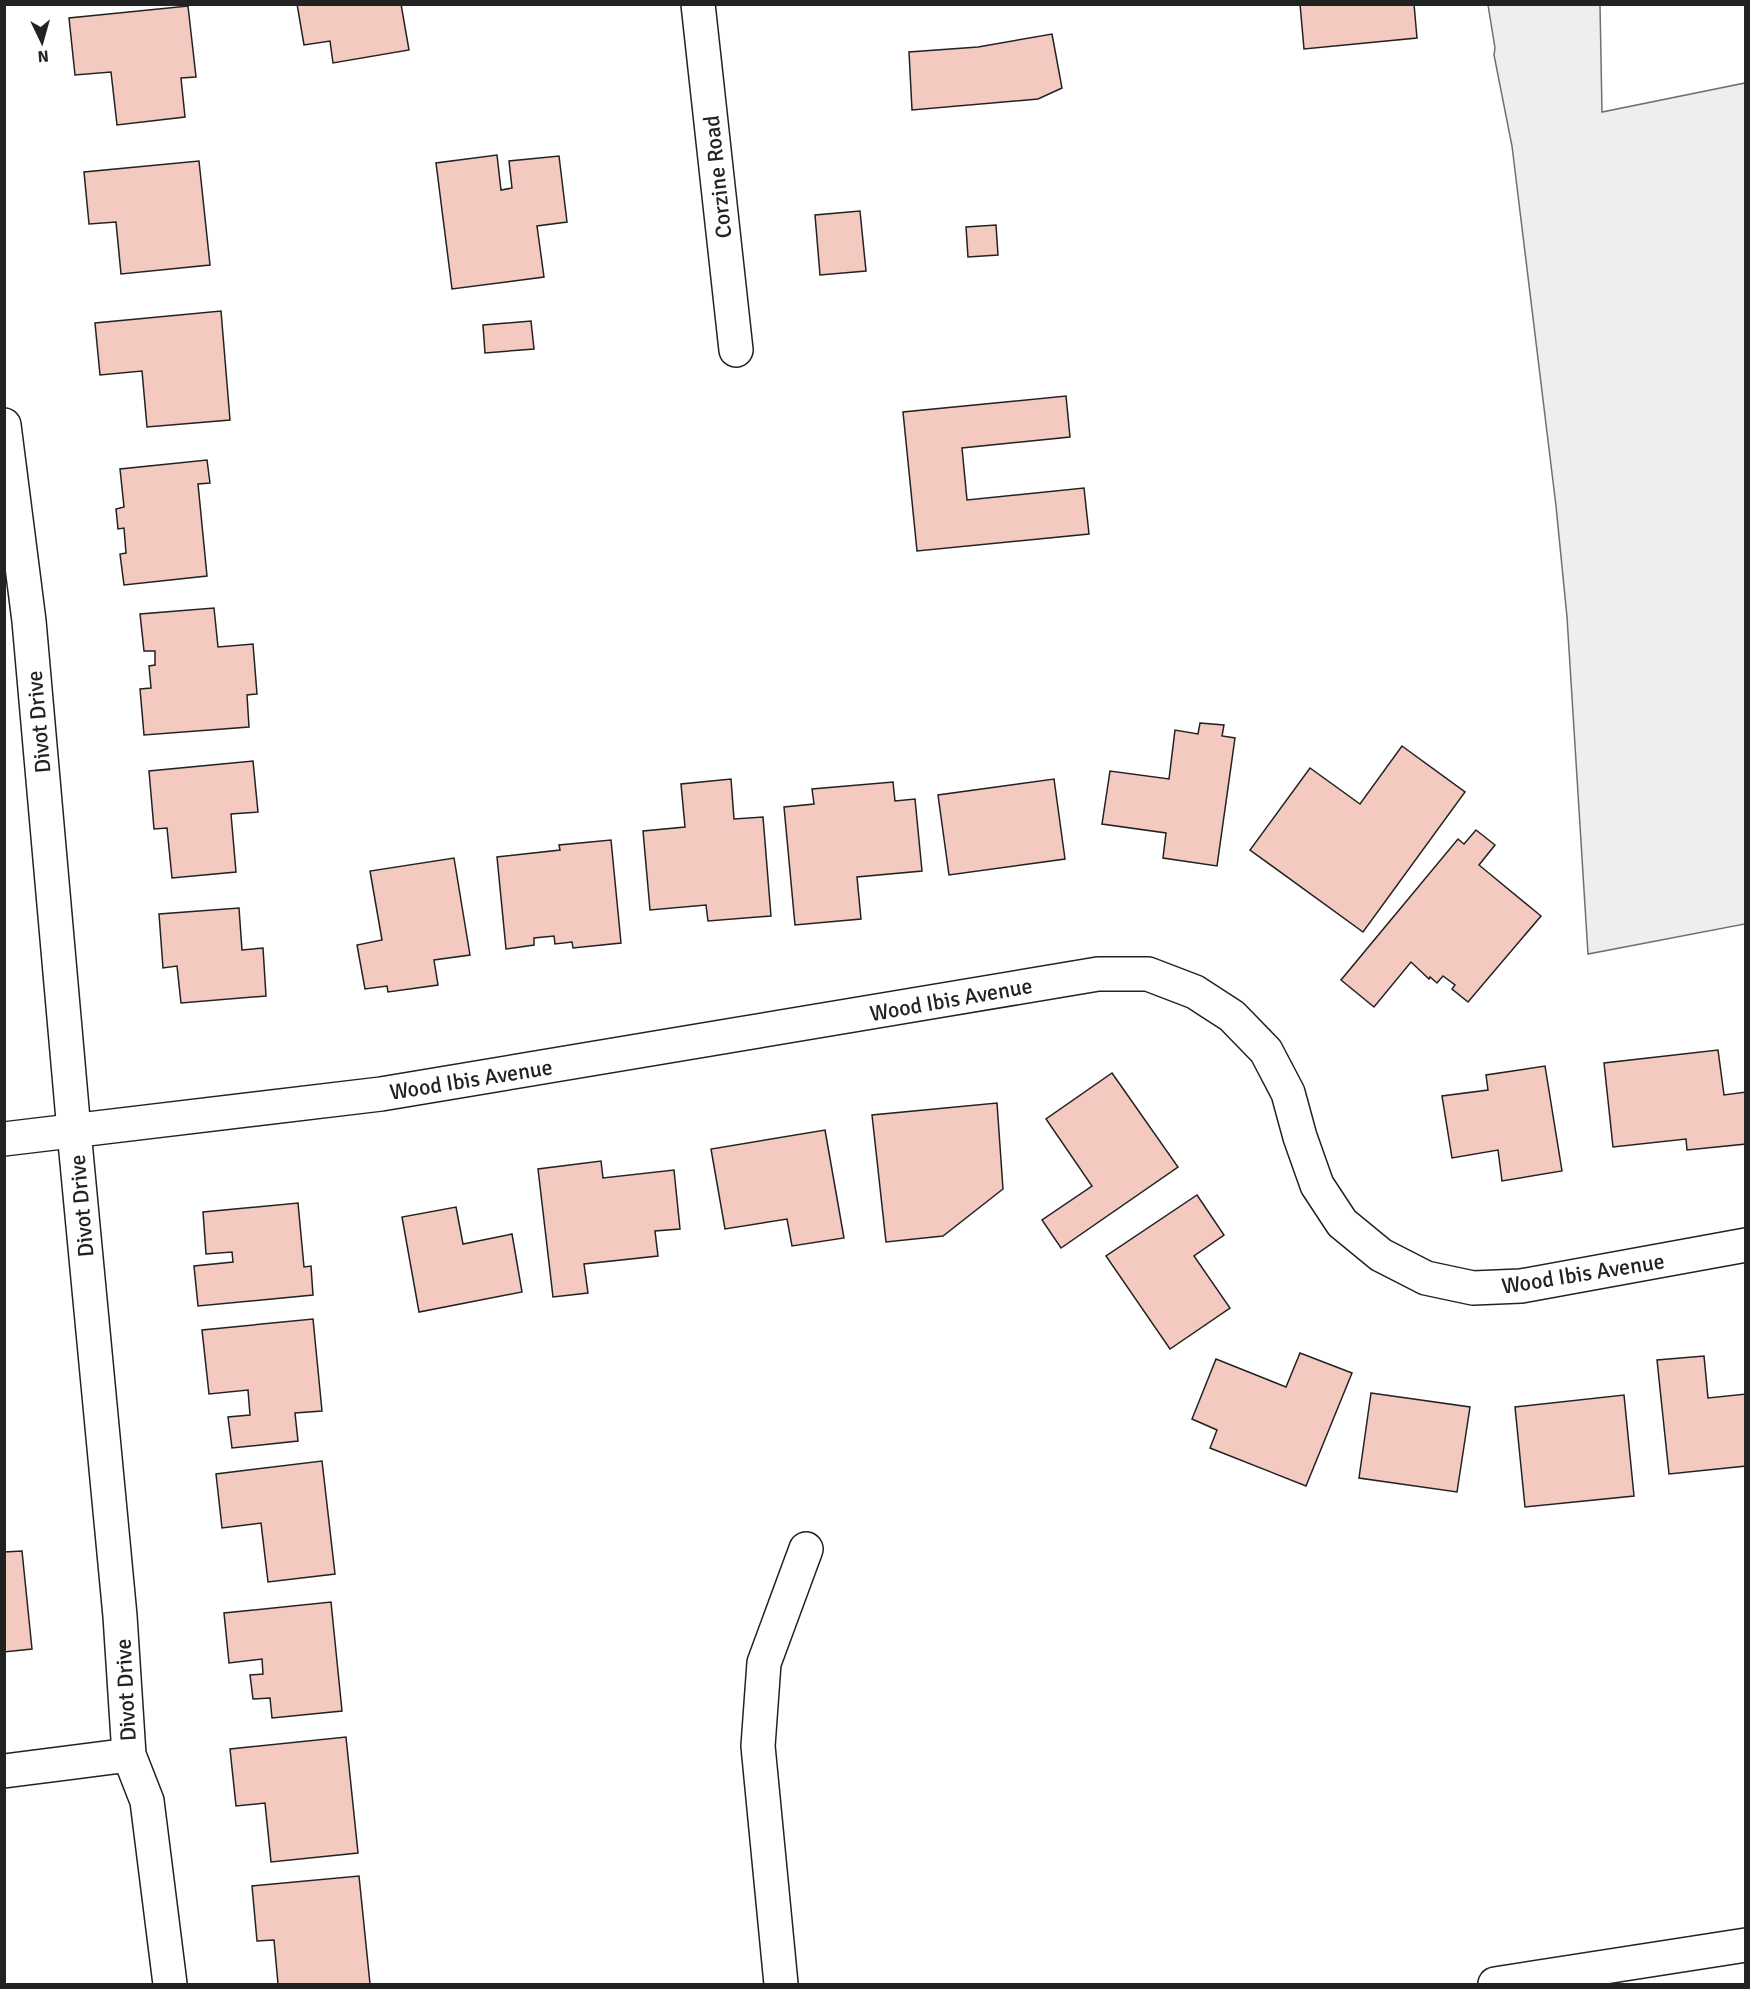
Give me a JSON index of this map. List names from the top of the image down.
{
  "streets": {
    "street": ["Corzine Road", "Divot Drive", "Wood Ibis Avenue"]
  },
  "crossings": [
    ["Divot Drive", "Wood Ibis Avenue"]
  ],
  "north": "bottom"
}
